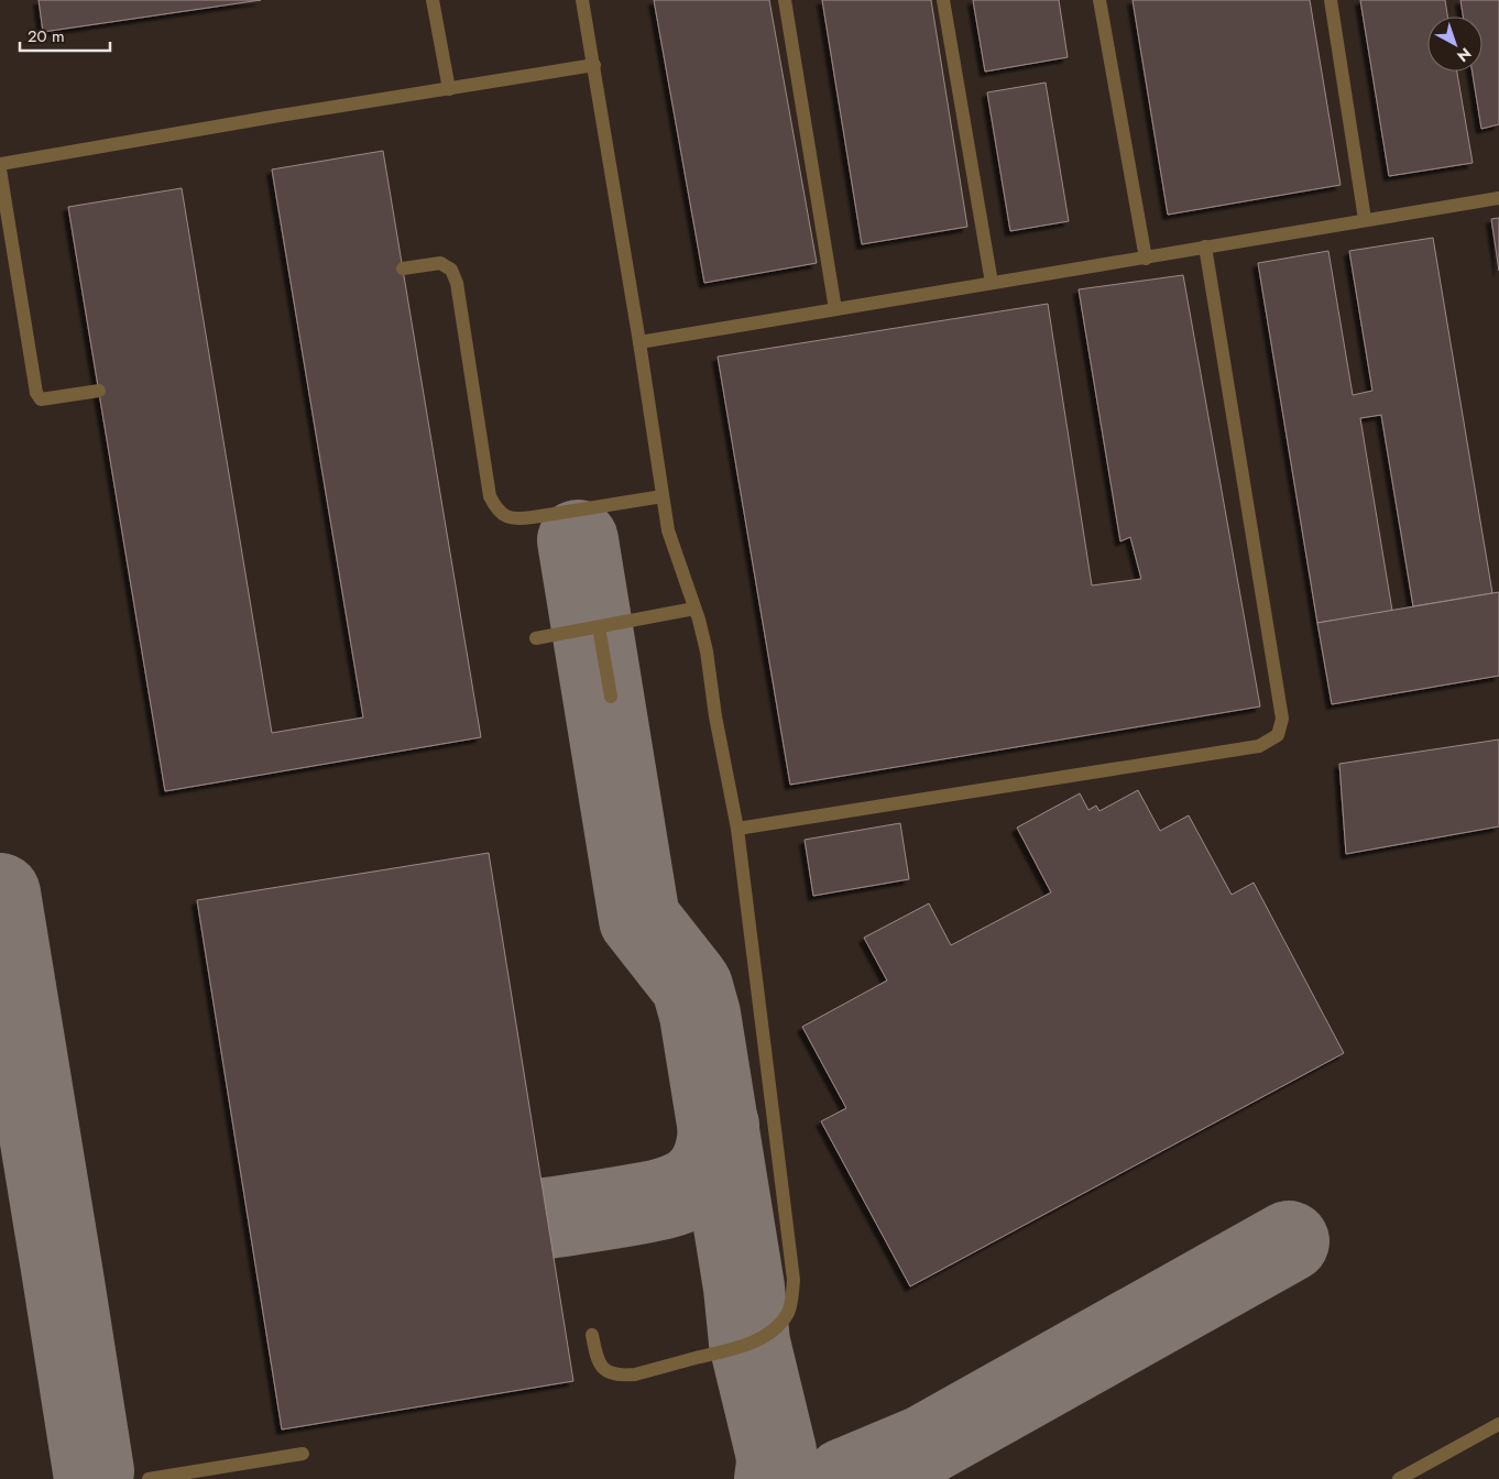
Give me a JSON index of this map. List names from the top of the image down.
{
  "scale_bar": "20 m",
  "north": "bottom right"
}
